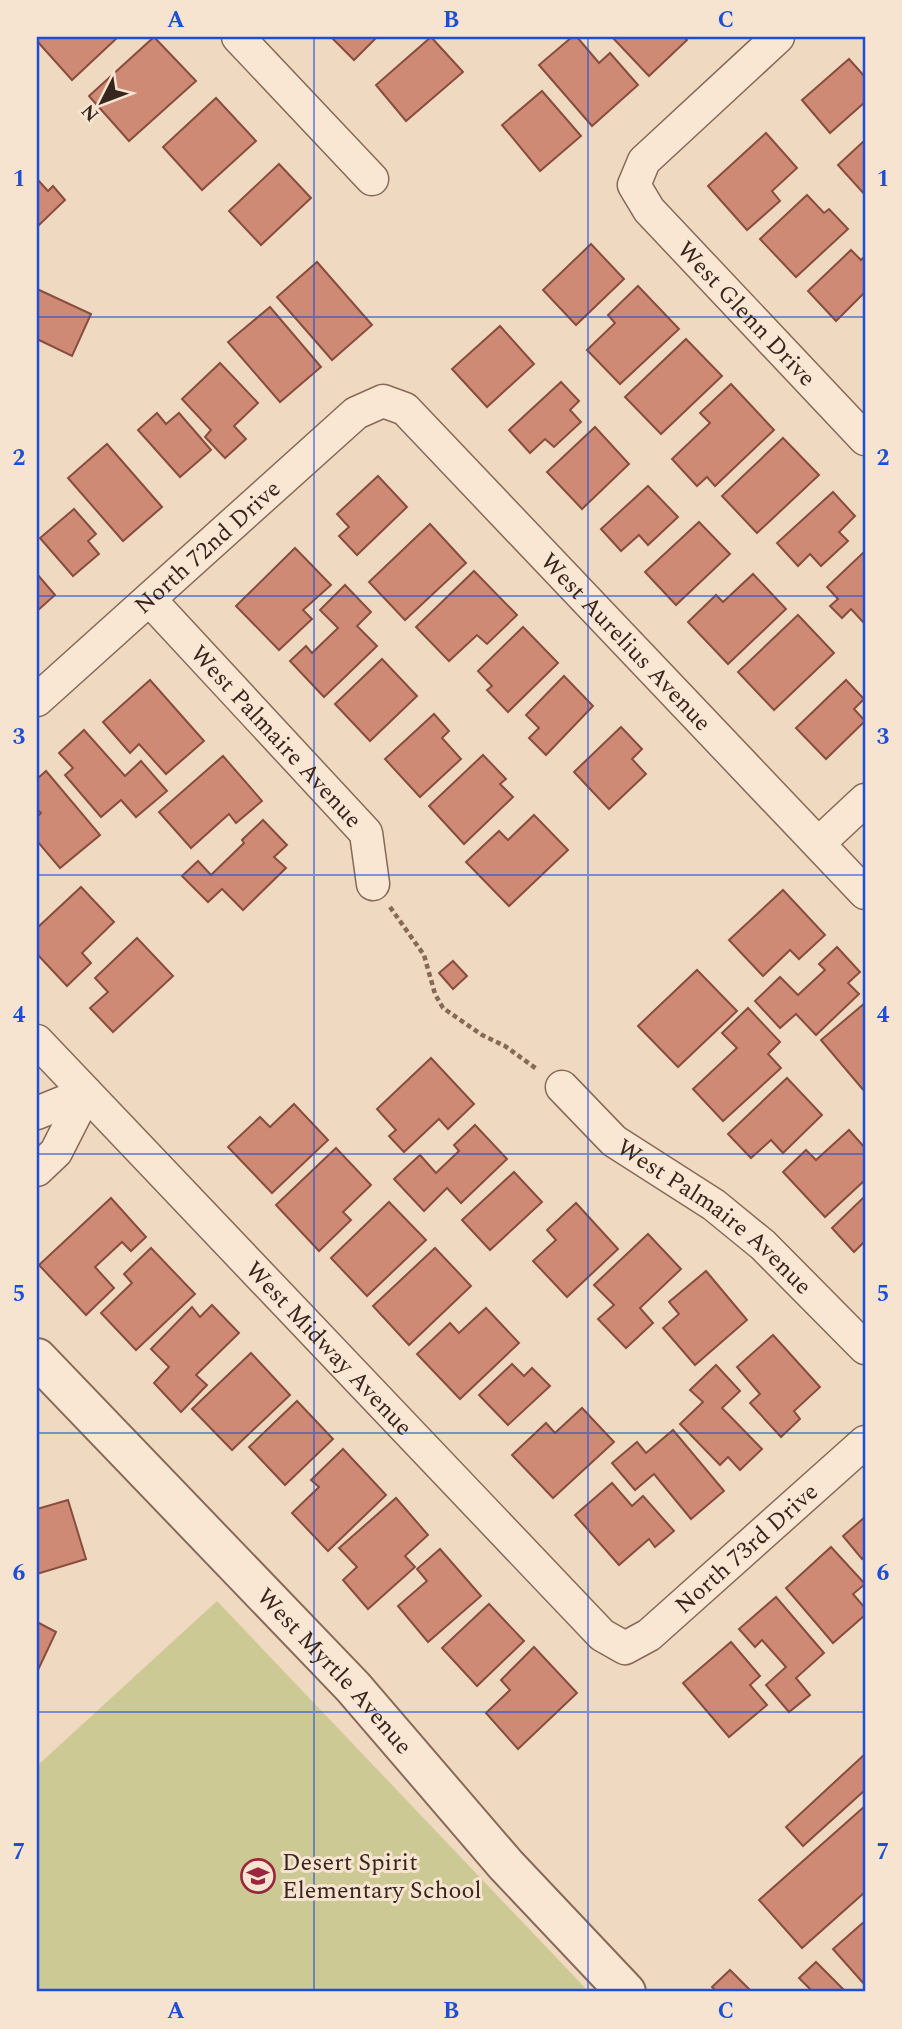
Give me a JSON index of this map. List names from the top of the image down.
{
  "streets": {
    "street": [
      "West Glenn Drive",
      "North 72nd Drive",
      "West Aurelius Avenue",
      "West Palmaire Avenue",
      "West Midway Avenue",
      "North 73rd Drive",
      "West Myrtle Avenue"
    ]
  },
  "crossings": [
    ["North 72nd Drive", "West Aurelius Avenue"],
    ["North 72nd Drive", "West Palmaire Avenue"],
    ["West Midway Avenue", "North 73rd Drive"]
  ],
  "places": {
    "school or university": ["Desert Spirit Elementary School"]
  },
  "north": "bottom left",
  "grid": {
    "columns": ["A", "B", "C"],
    "rows": [
      "1",
      "2",
      "3",
      "4",
      "5",
      "6",
      "7"
    ]
  }
}
